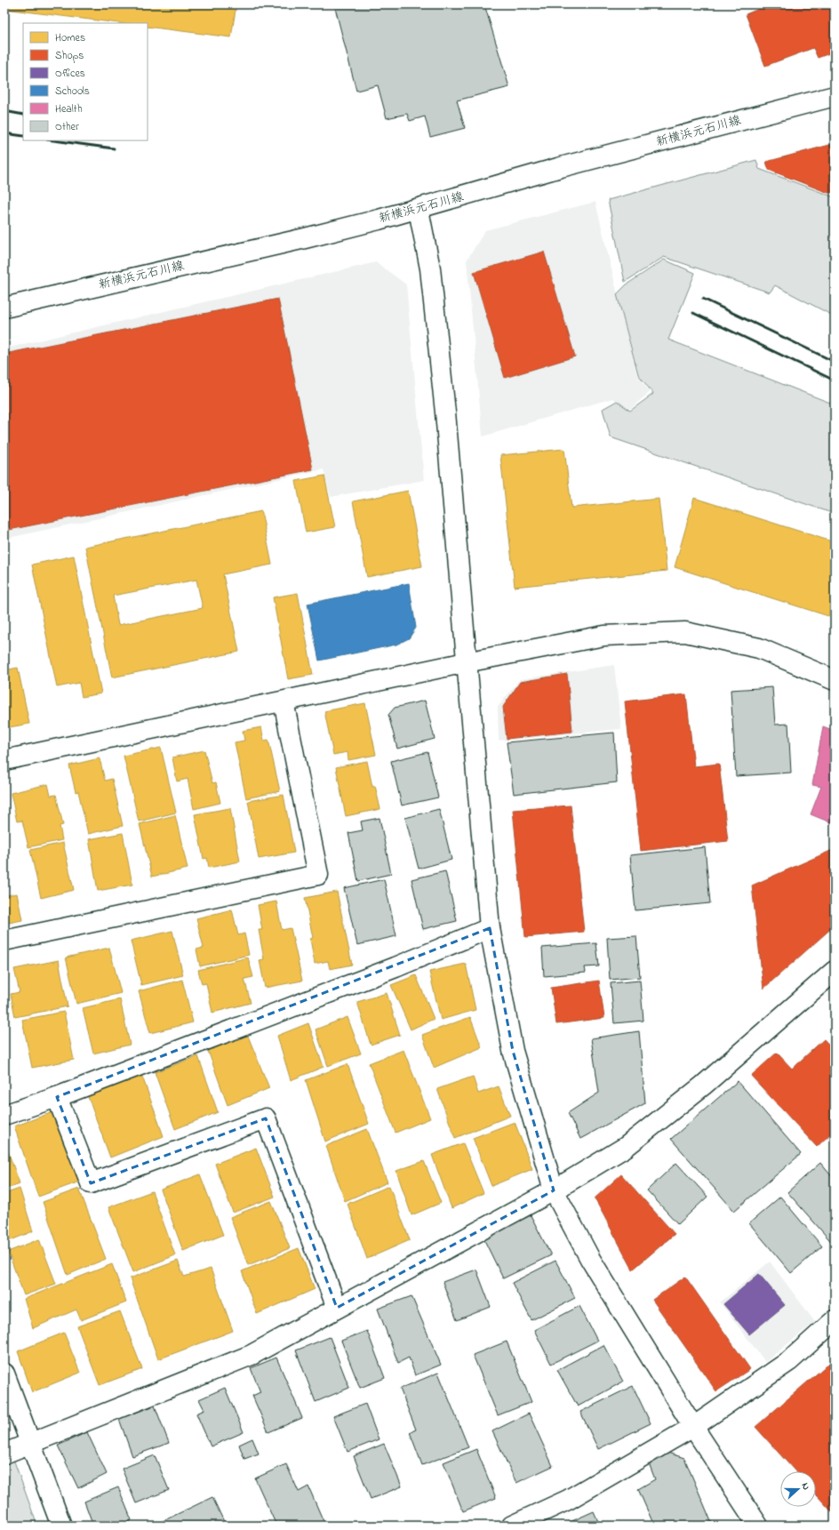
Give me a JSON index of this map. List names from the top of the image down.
{
  "streets": {
    "street": ["新横浜元石川線"]
  },
  "legend": [
    "Homes",
    "Shops",
    "Offices",
    "Schools",
    "Health",
    "Other"
  ],
  "north": "right"
}
